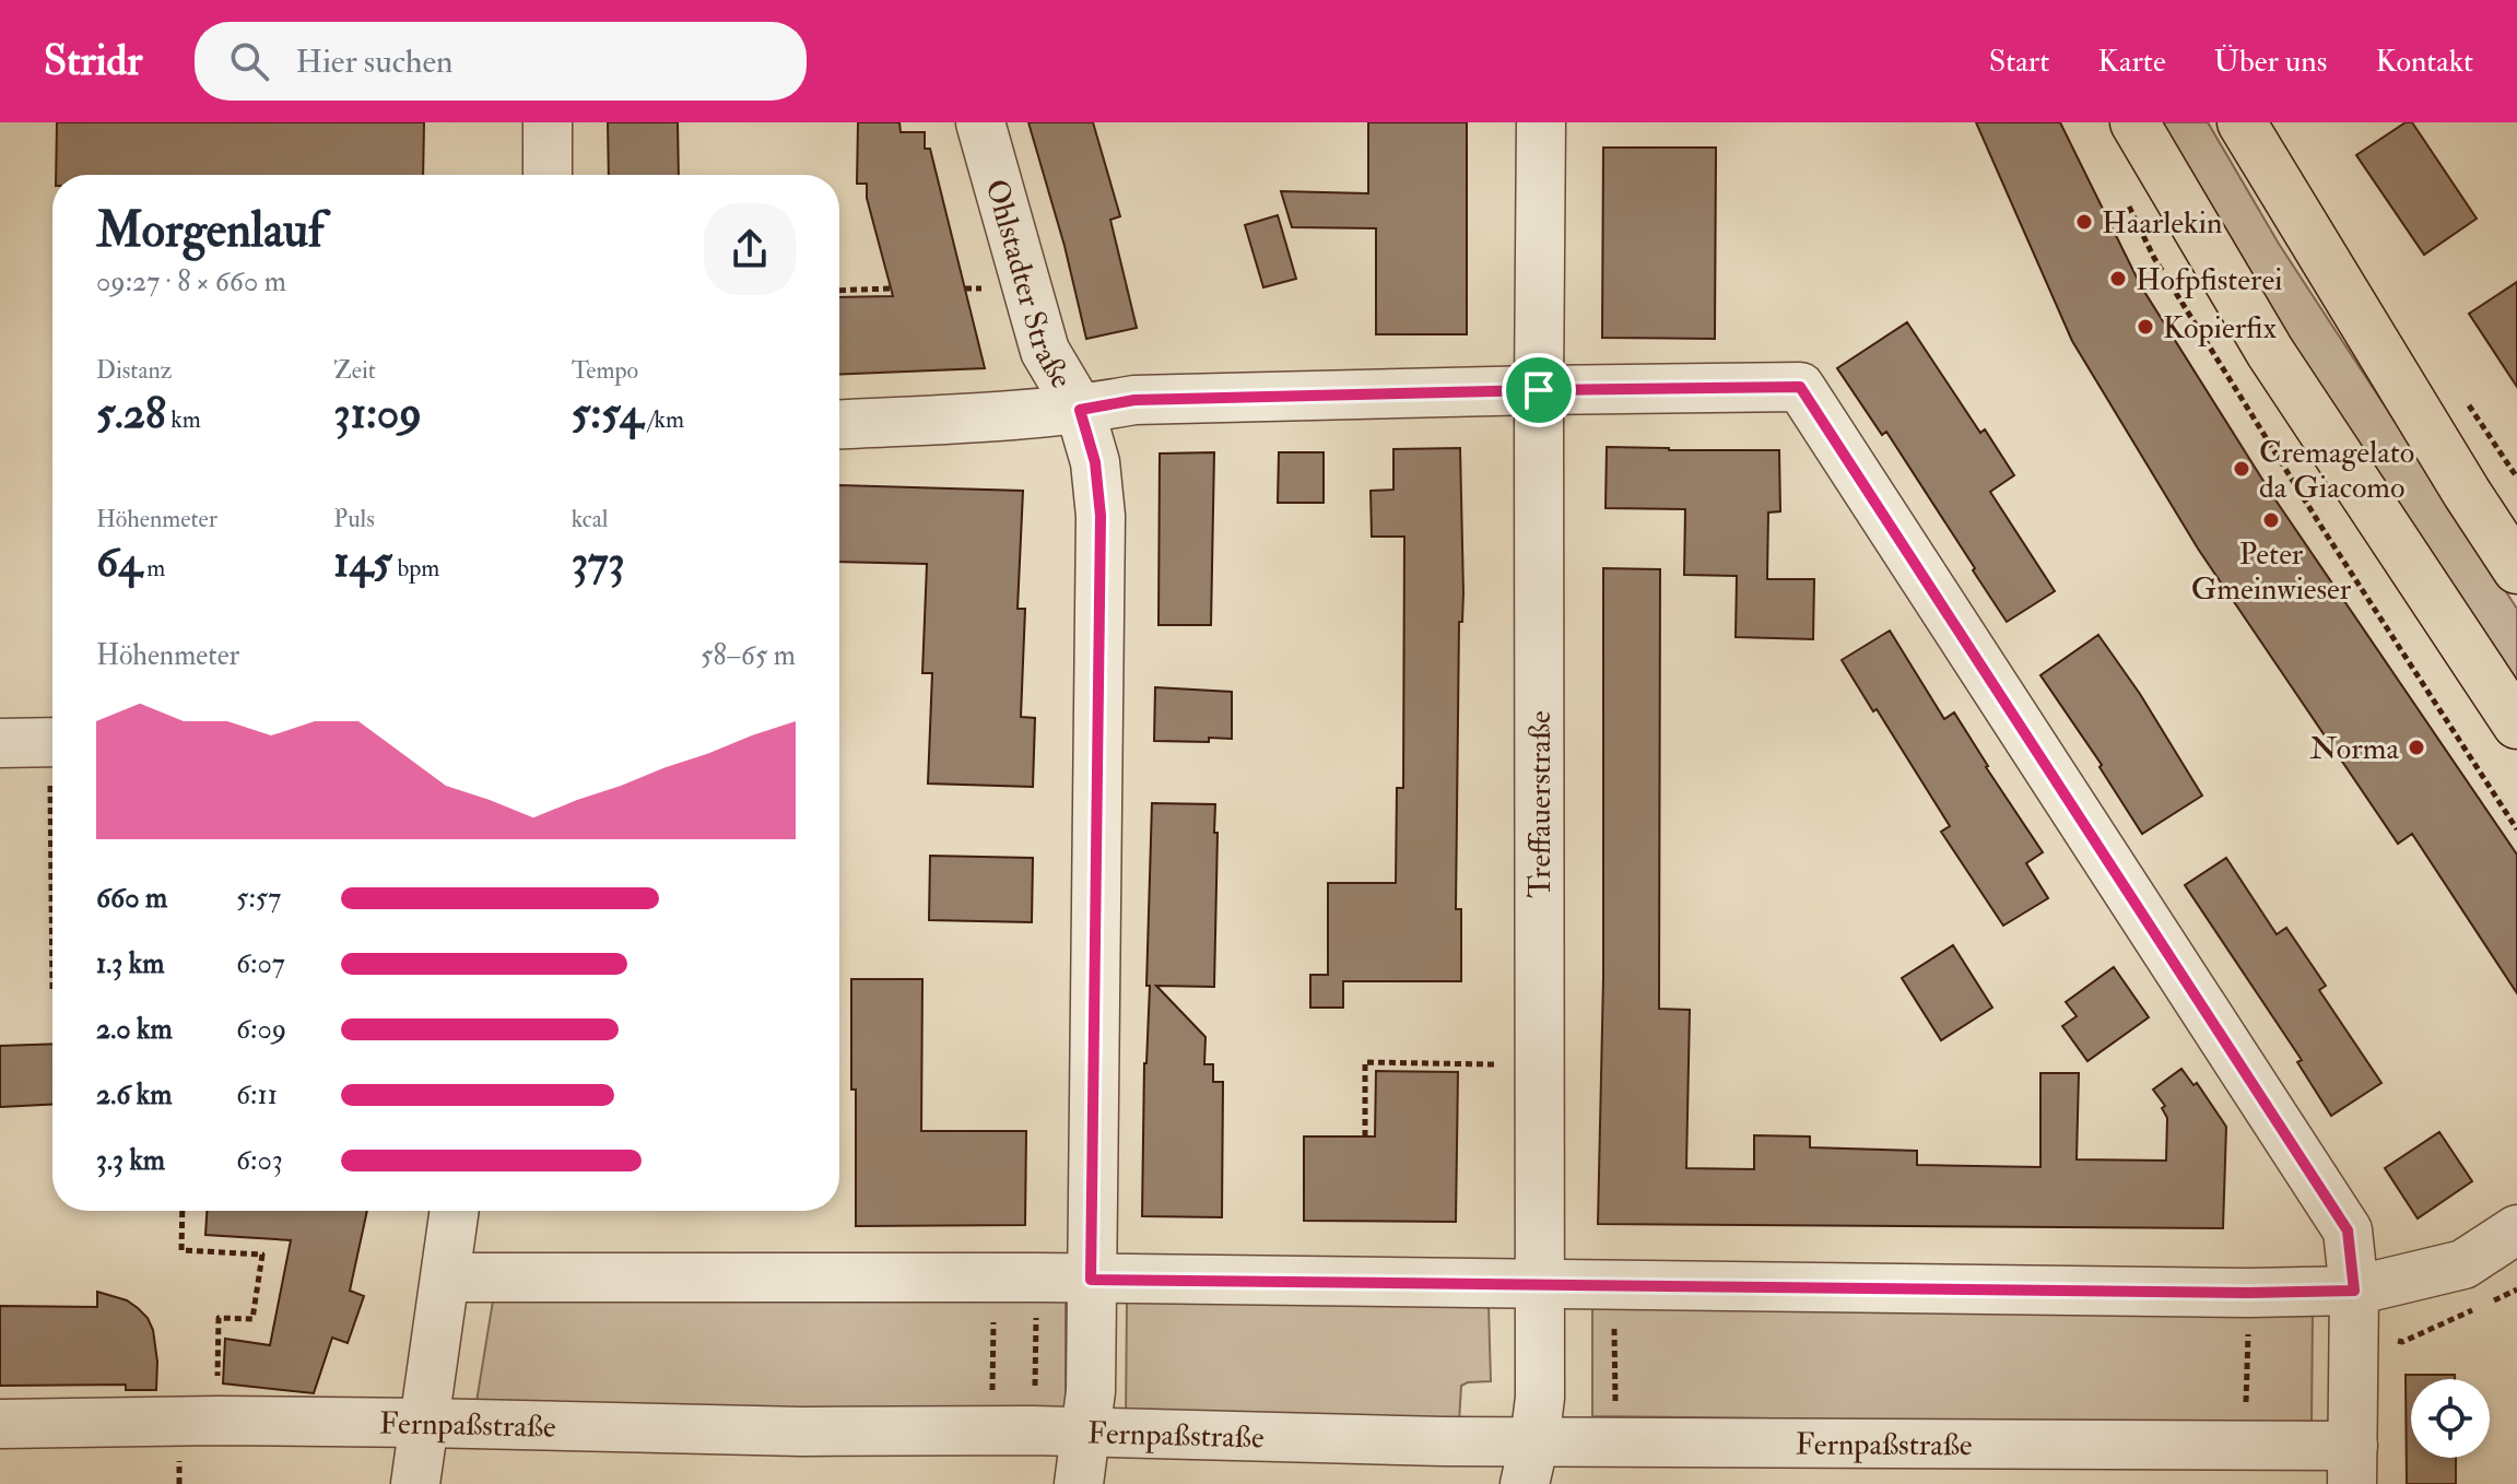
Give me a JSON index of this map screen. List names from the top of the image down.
{
  "streets": {
    "street": ["Ohlstadter Straße", "Treffauerstraße", "Fernpaßstraße"]
  },
  "crossings": [
    ["Ohlstadter Straße", "Fernpaßstraße"],
    ["Treffauerstraße", "Fernpaßstraße"]
  ],
  "places": [
    "Haarlekin",
    "Hofpfisterei",
    "Kopierfix",
    "Cremagelato da Giacomo",
    "Peter Gmeinwieser",
    "Norma"
  ],
  "page": {
    "header": "Stridr",
    "search": "Hier suchen",
    "nav": [
      "Start",
      "Karte",
      "Über uns",
      "Kontakt"
    ],
    "heading": ["Morgenlauf", "09:27 · 8 × 660 m"],
    "stats": [
      ["Distanz", "5.28 km"],
      ["Zeit", "31:09"],
      ["Tempo", "5:54 /km"],
      ["Höhenmeter", "64 m"],
      ["Puls", "145 bpm"],
      ["kcal", "373"]
    ],
    "chart": ["Höhenmeter", "58–65 m"],
    "list": [
      {
        "name": "660 m",
        "note": "5:57"
      },
      {
        "name": "1.3 km",
        "note": "6:07"
      },
      {
        "name": "2.0 km",
        "note": "6:09"
      },
      {
        "name": "2.6 km",
        "note": "6:11"
      },
      {
        "name": "3.3 km",
        "note": "6:03"
      }
    ]
  }
}
